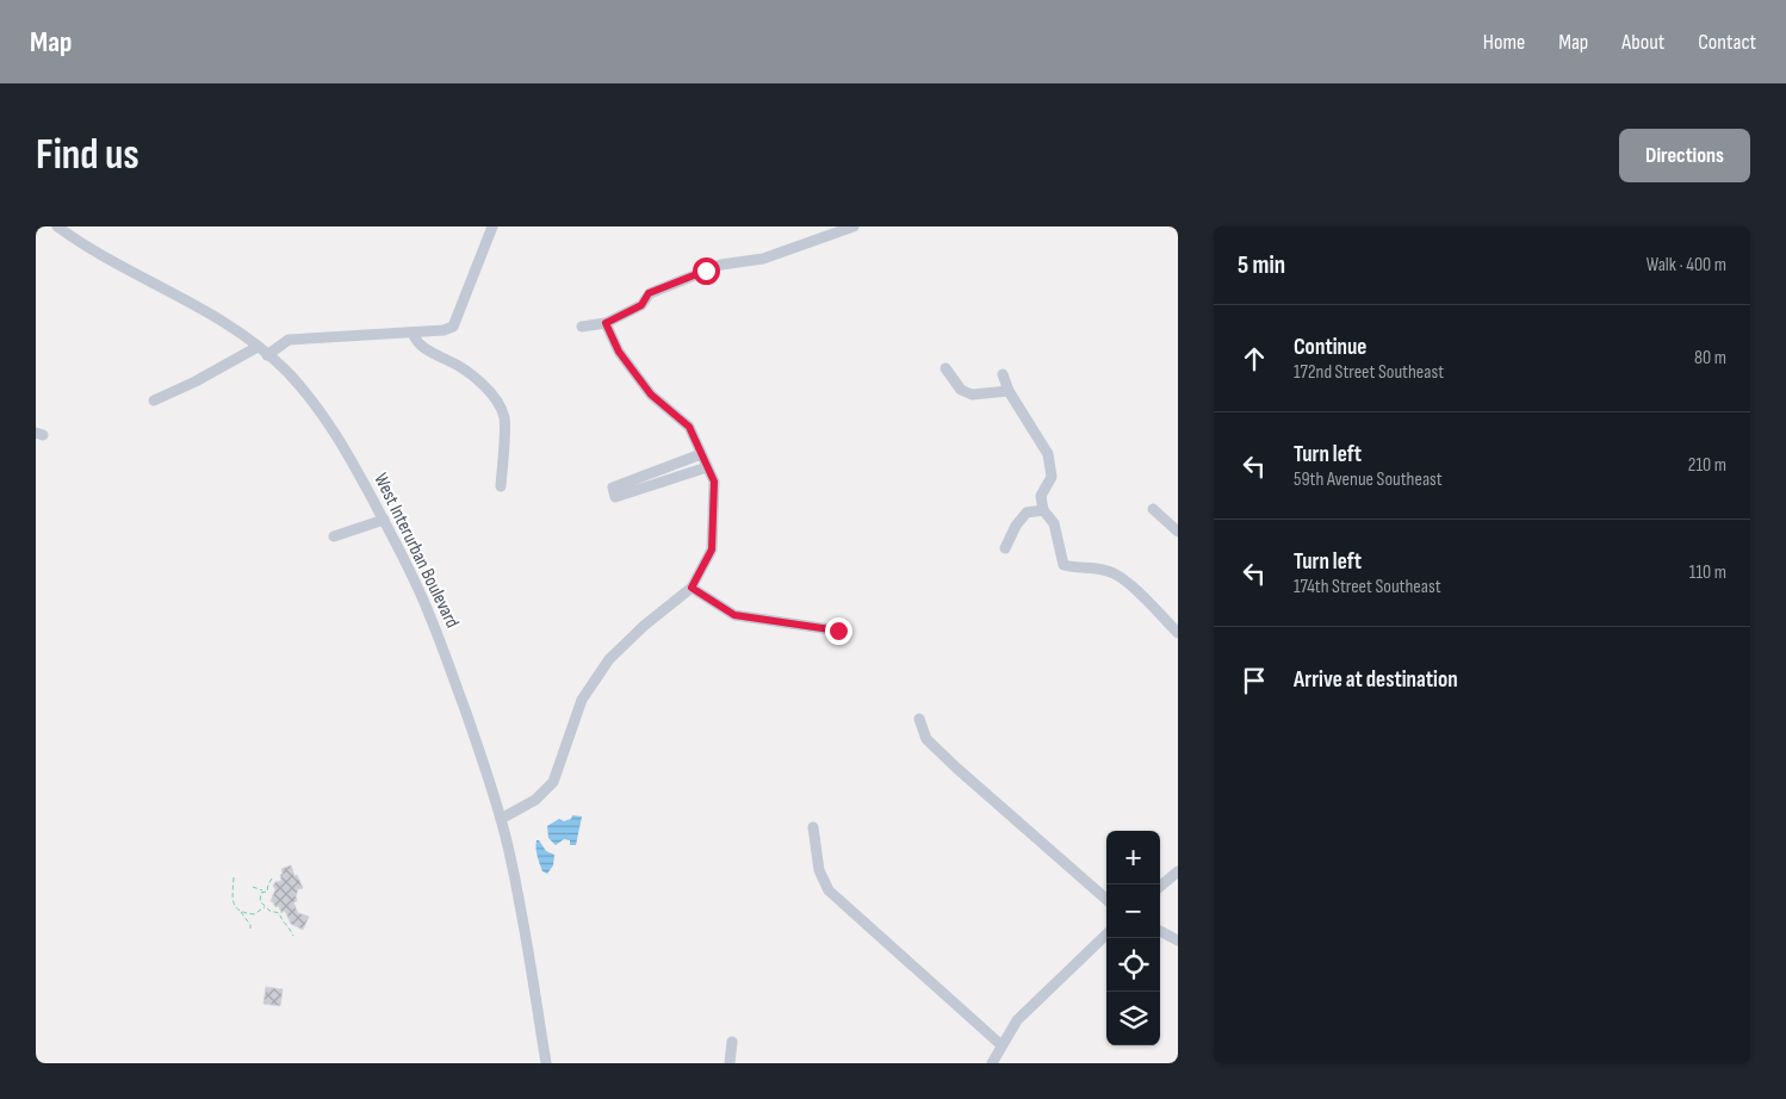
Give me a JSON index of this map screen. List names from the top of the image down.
{
  "streets": {
    "street": ["West Interurban Boulevard"]
  },
  "page": {
    "header": "Map",
    "nav": [
      "Home",
      "Map",
      "About",
      "Contact"
    ],
    "buttons": "Directions",
    "title": "Find us",
    "heading": ["5 min", "Walk · 400 m"],
    "list": [
      ["Continue", "172nd Street Southeast", "80 m"],
      ["Turn left", "59th Avenue Southeast", "210 m"],
      ["Turn left", "174th Street Southeast", "110 m"],
      "Arrive at destination"
    ],
    "map_buttons": ["+", "−"]
  }
}
